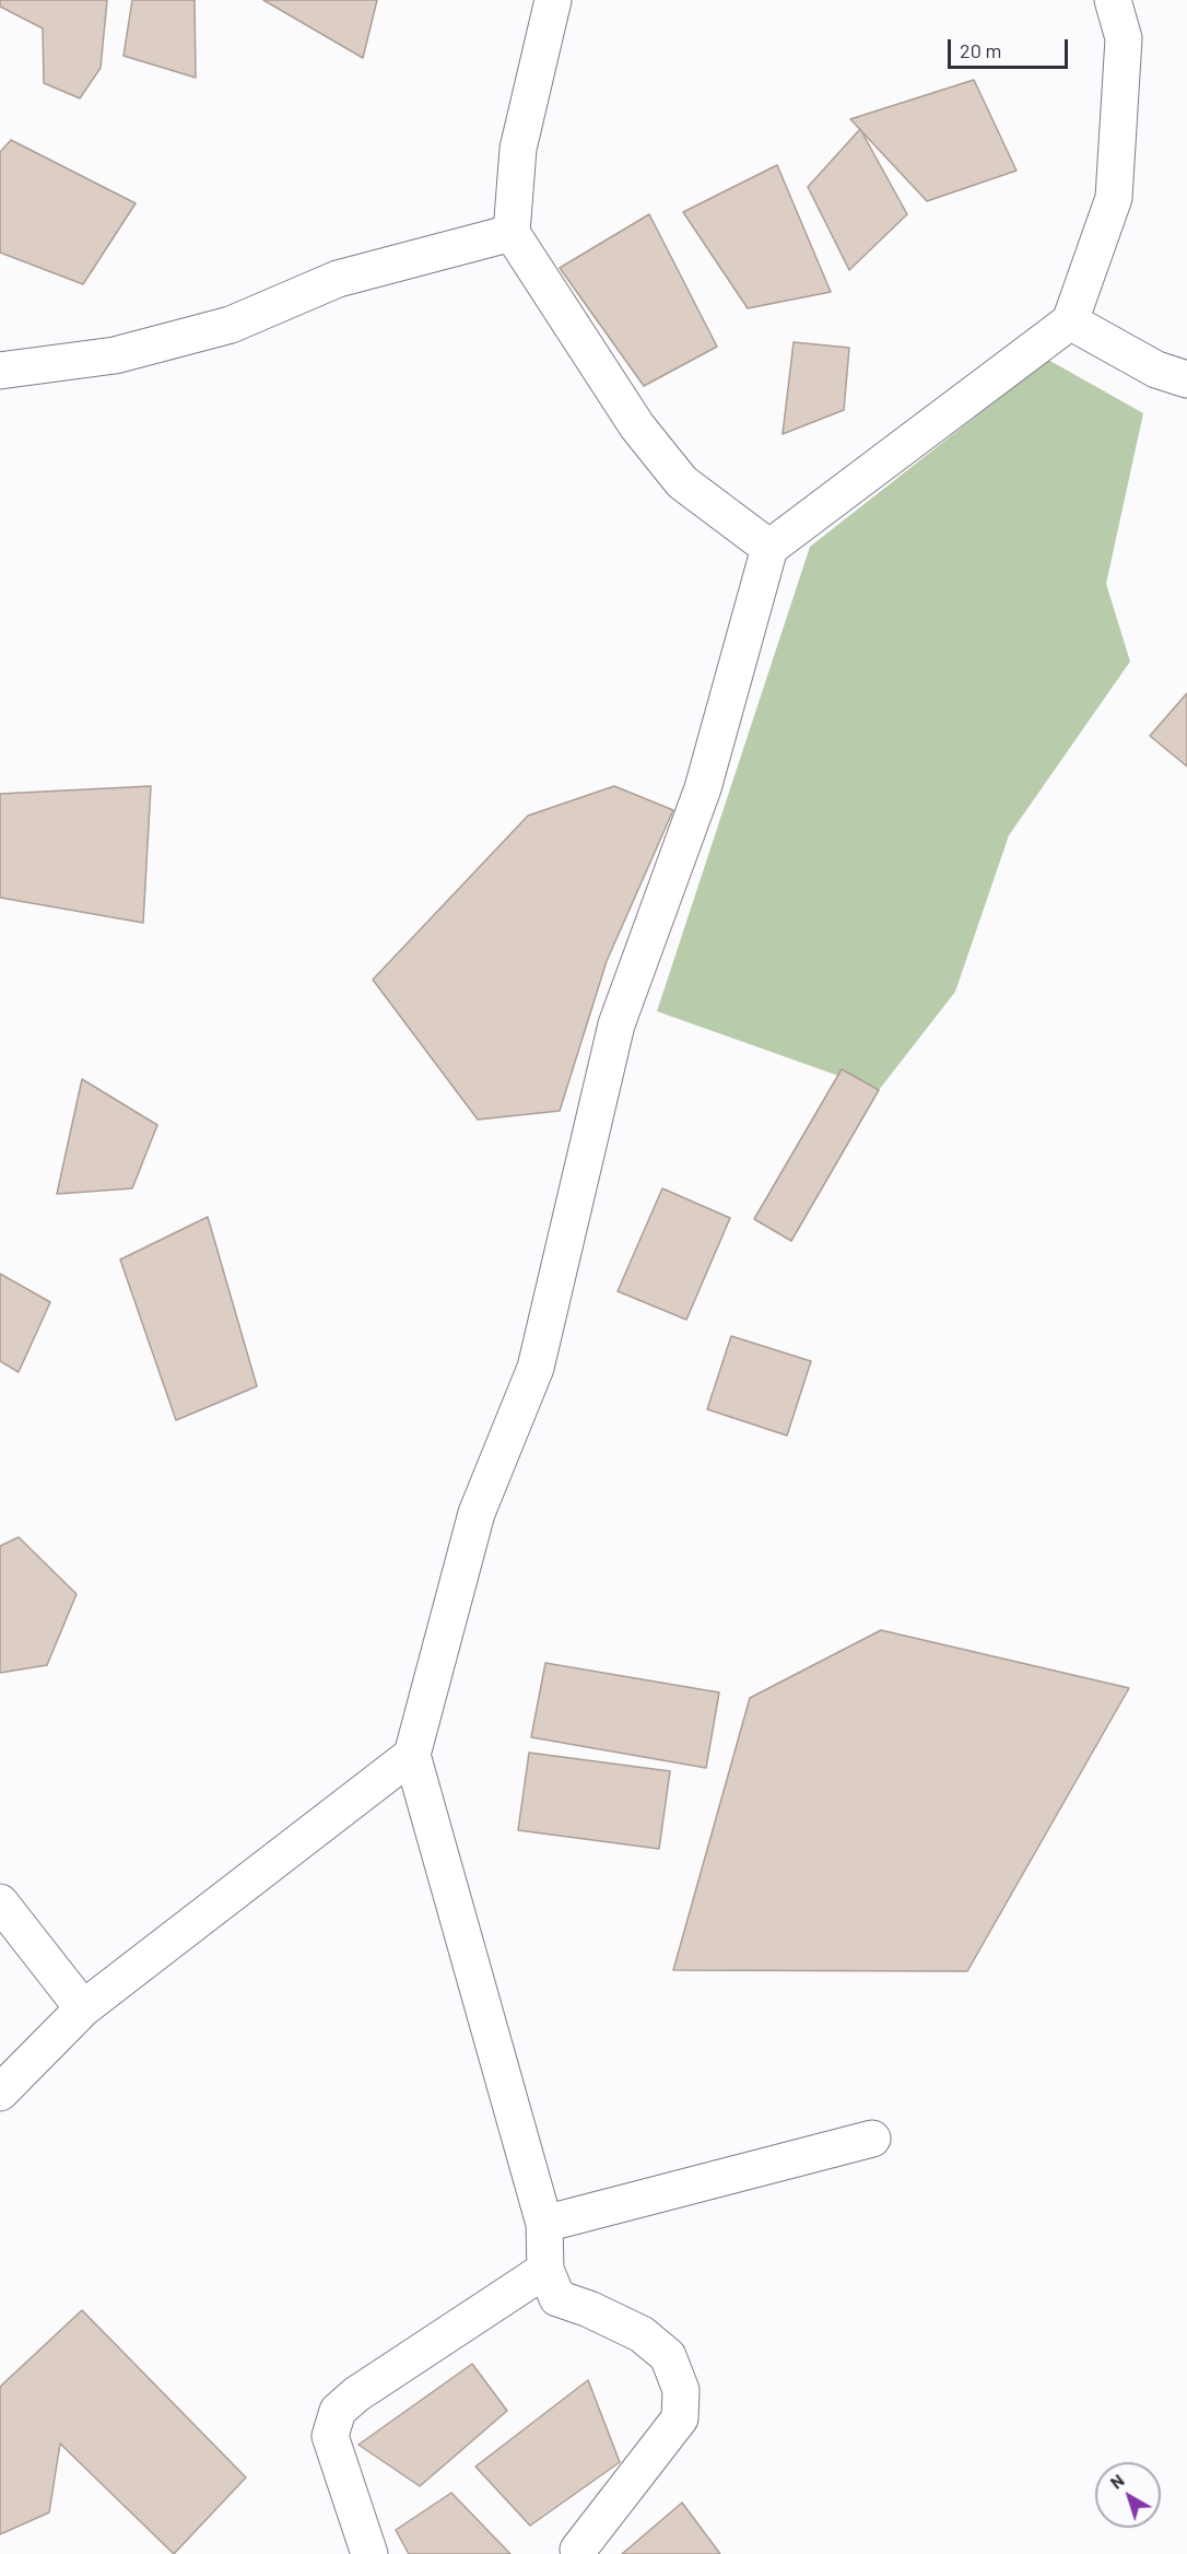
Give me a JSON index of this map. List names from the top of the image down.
{
  "scale_bar": "20 m",
  "north": "top left"
}
